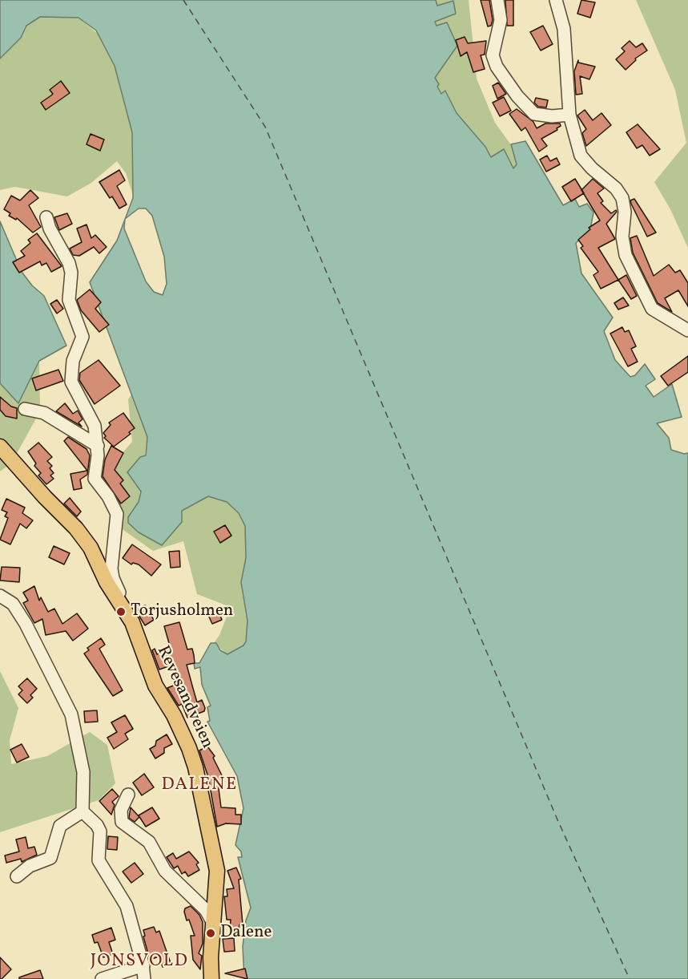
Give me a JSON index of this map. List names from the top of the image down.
{
  "streets": {
    "main road": ["Revesandveien"]
  },
  "districts": ["DALENE", "JONSVOLD"],
  "places": ["Torjusholmen", "Dalene"]
}
